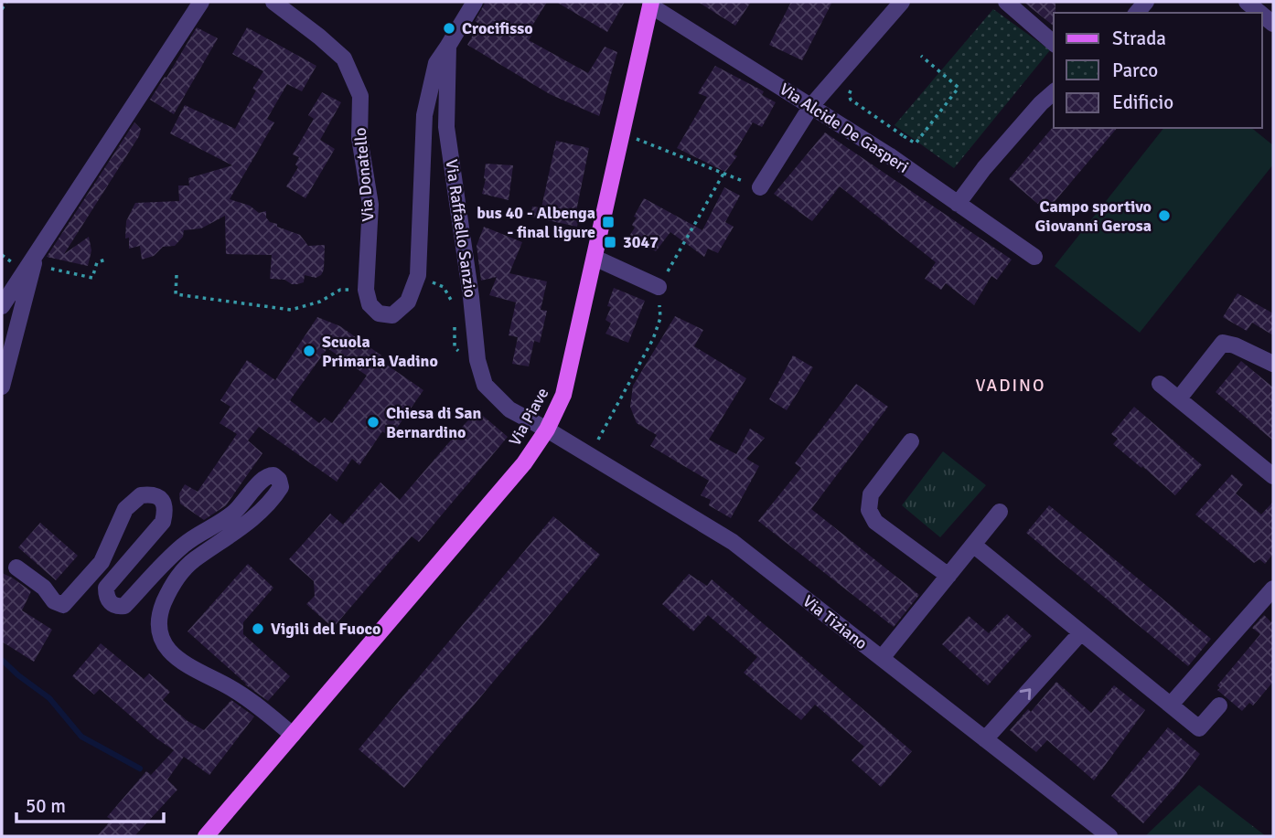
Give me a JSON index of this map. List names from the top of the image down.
{
  "streets": {
    "main road": ["Via Piave"],
    "street": [
      "Via Alcide De Gasperi",
      "Via Donatello",
      "Via Raffaello Sanzio",
      "Via Tiziano"
    ]
  },
  "crossings": [
    ["Via Alcide De Gasperi", "Via Piave"],
    ["Via Raffaello Sanzio", "Via Piave"],
    ["Via Raffaello Sanzio", "Via Tiziano"],
    ["Via Piave", "Via Tiziano"]
  ],
  "districts": ["VADINO"],
  "places": {
    "other": [
      "Crocifisso",
      "Campo sportivo Giovanni Gerosa",
      "Scuola Primaria Vadino",
      "Chiesa di San Bernardino",
      "Vigili del Fuoco"
    ],
    "transit": ["bus 40 - Albenga - final ligure", "3047"]
  },
  "legend": ["Strada", "Parco", "Edificio"],
  "scale_bar": "50 m"
}
